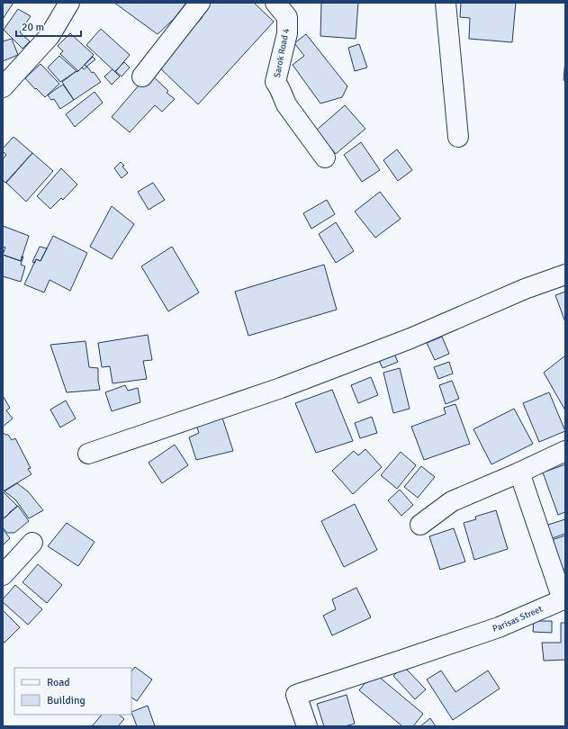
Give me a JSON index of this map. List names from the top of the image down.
{
  "streets": {
    "street": ["Sarok Road 4", "Parisas Street"]
  },
  "legend": ["Road", "Building"],
  "scale_bar": "20 m"
}
